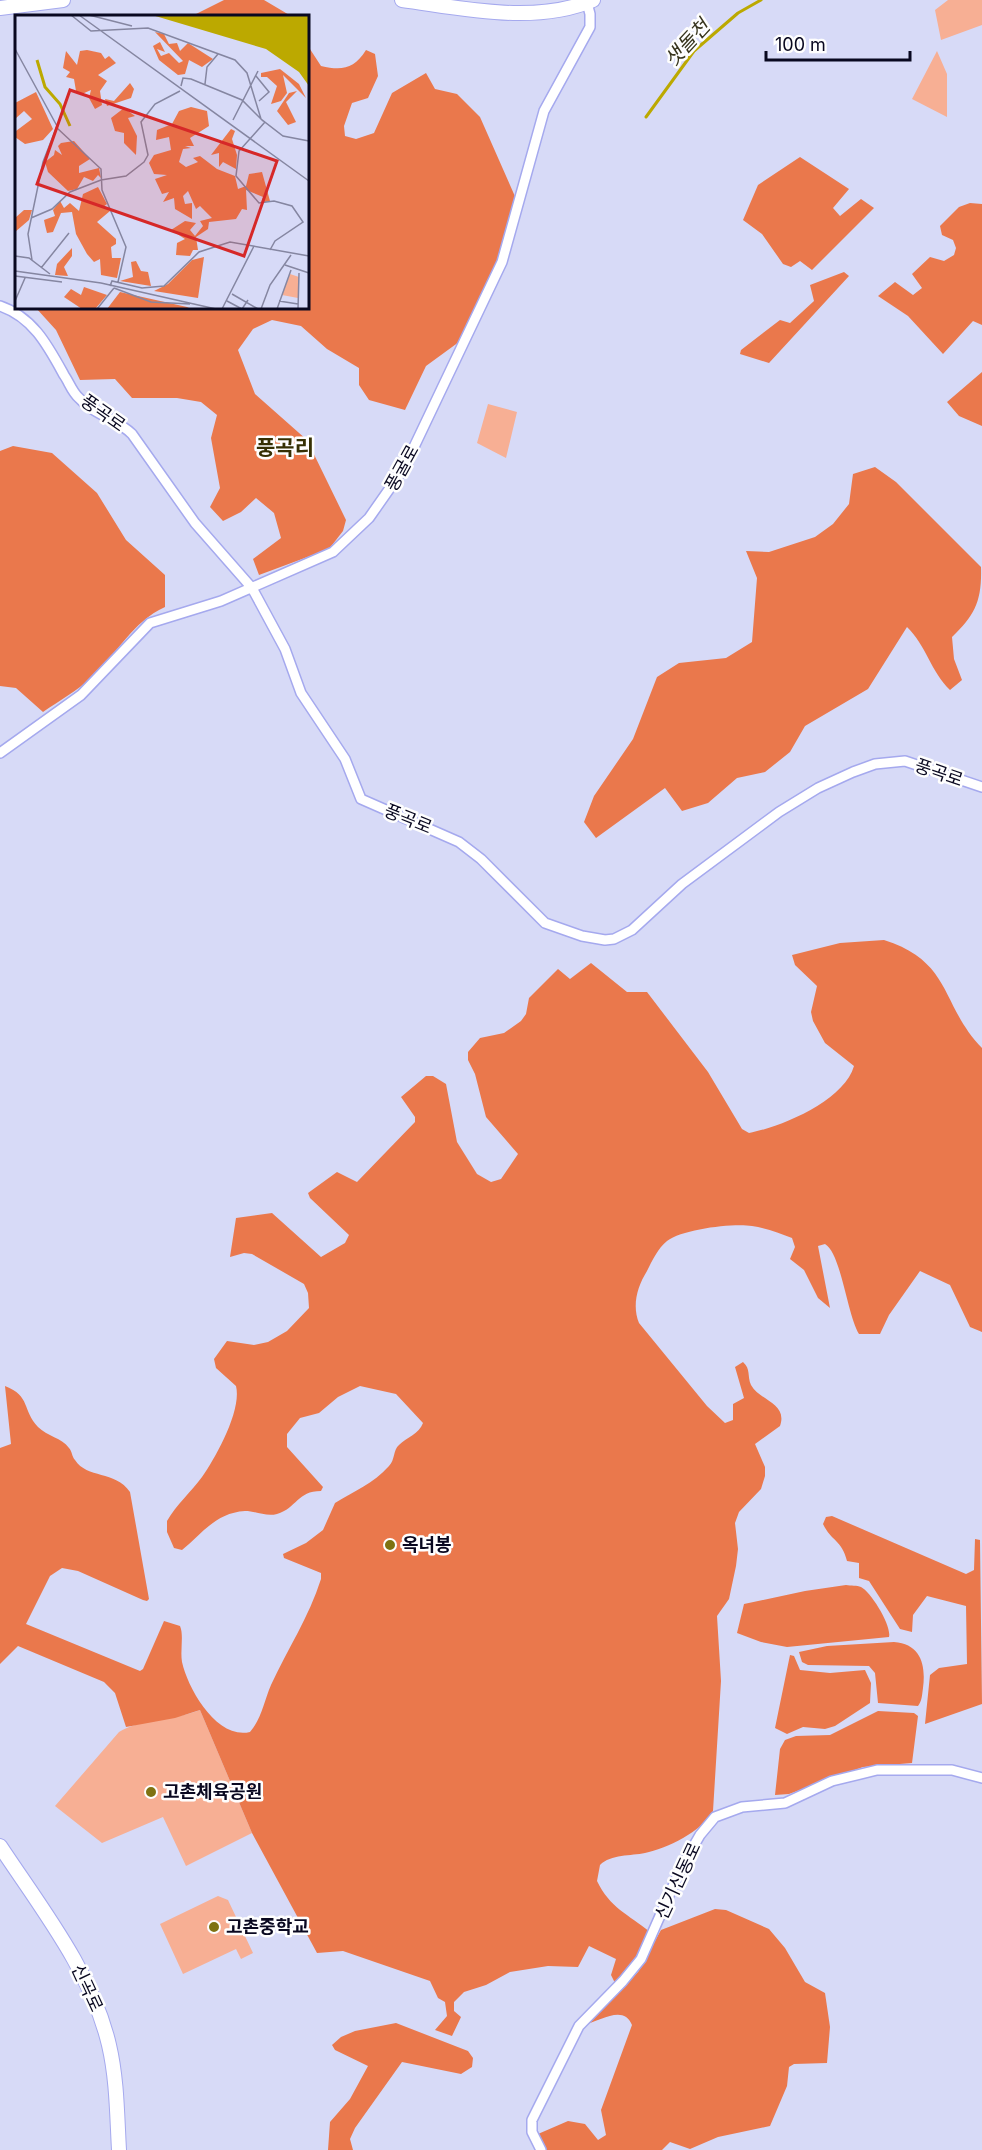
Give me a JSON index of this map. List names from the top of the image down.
{
  "streets": {
    "street": [
      "풍곡로",
      "풍굴로",
      "신기신동로",
      "신곡로"
    ]
  },
  "crossings": [
    ["풍곡로", "풍굴로"]
  ],
  "districts": ["풍곡리"],
  "water": ["샛돌천"],
  "places": ["옥녀봉", "고촌체육공원", "고촌중학교"],
  "scale_bar": "100 m"
}
